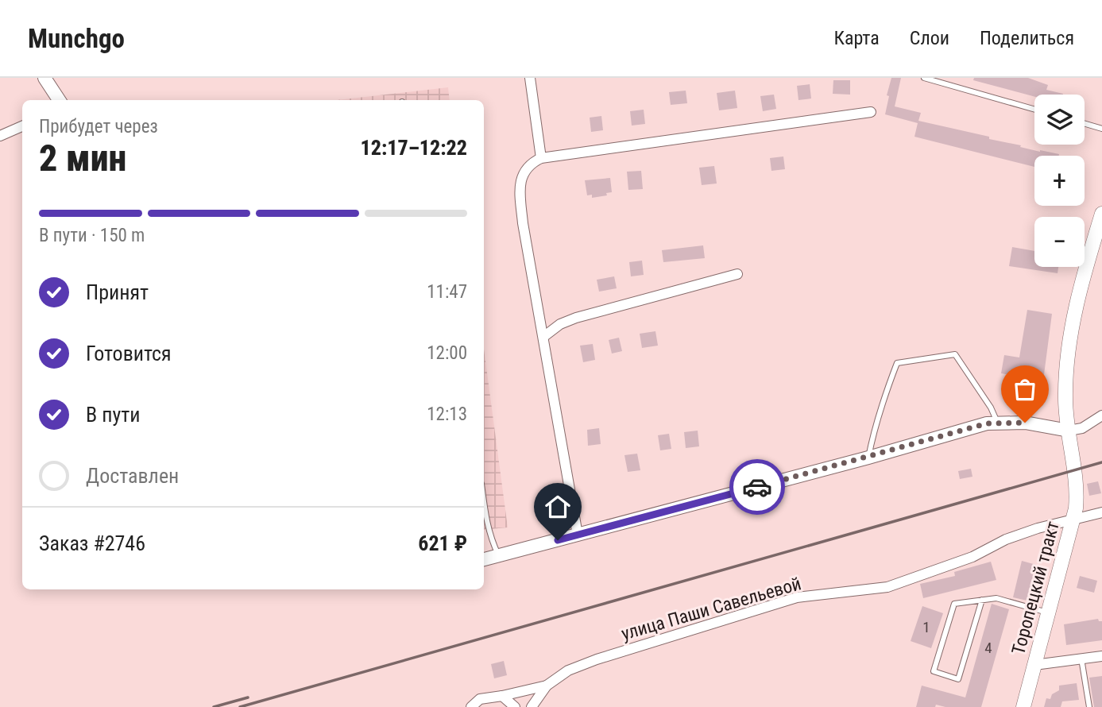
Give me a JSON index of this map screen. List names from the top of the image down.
{
  "streets": {
    "main road": ["Торопецкий тракт"],
    "street": ["улица Паши Савельевой"]
  },
  "crossings": [
    ["Торопецкий тракт", "улица Паши Савельевой"]
  ],
  "house_numbers": ["1", "4"],
  "page": {
    "header": "Munchgo",
    "nav": ["Карта", "Слои", "Поделиться"],
    "map_buttons": ["+", "−"],
    "heading": ["2 мин", "Прибудет через", "12:17–12:22"],
    "panel": ["Заказ #2746", "621 ₽"],
    "bar": "В пути · 150 m",
    "list": [
      ["Принят", "11:47"],
      ["Готовится", "12:00"],
      ["В пути", "12:13"],
      "Доставлен"
    ]
  }
}
